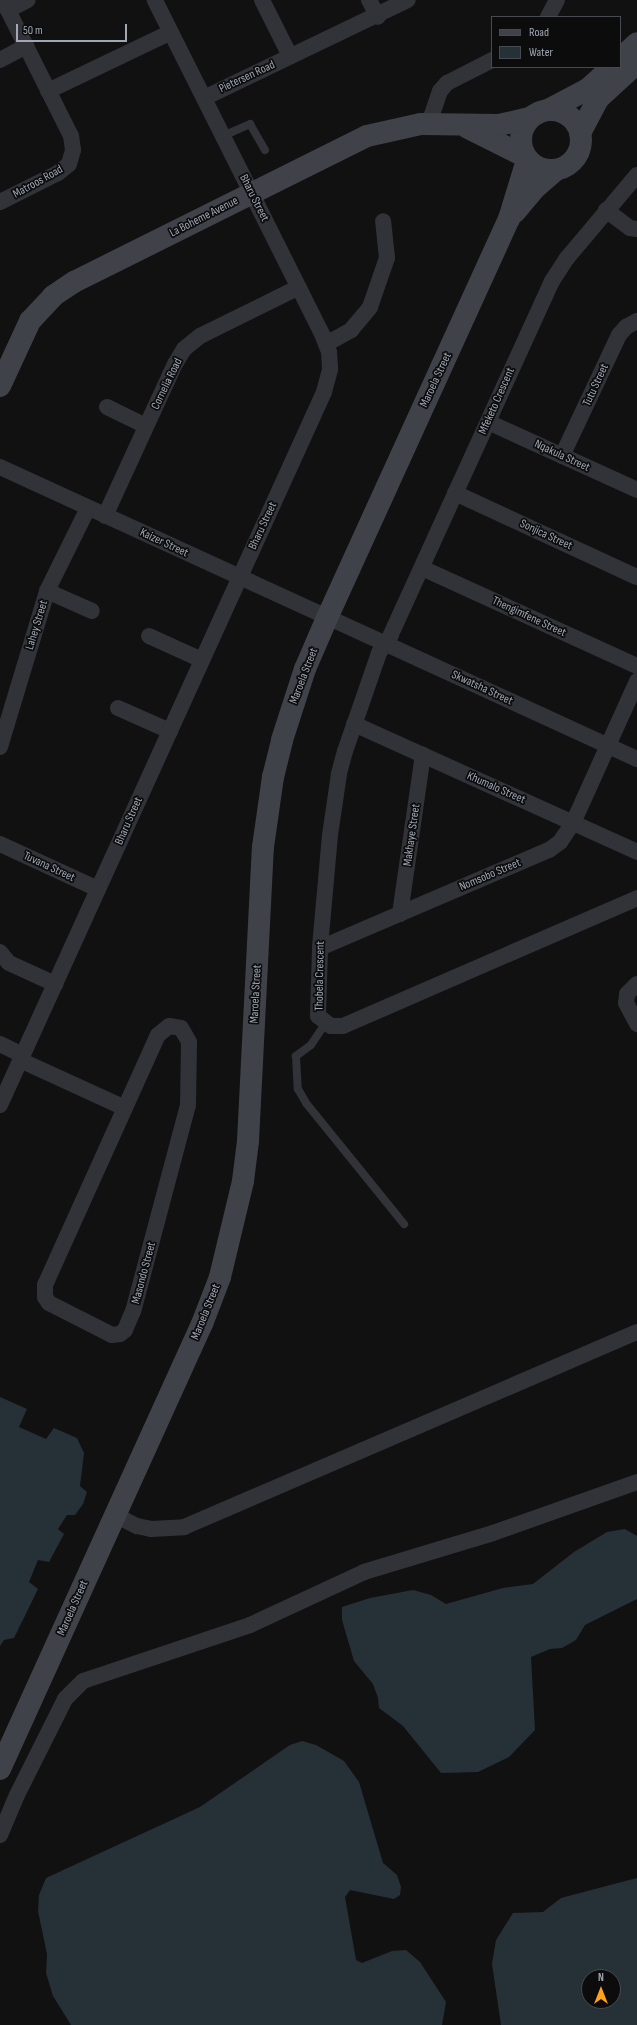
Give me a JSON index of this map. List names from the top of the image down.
{
  "streets": {
    "street": [
      "Pietersen Road",
      "Matroos Road",
      "Bharu Street",
      "La Boheme Avenue",
      "Maroela Street",
      "Cornelia Road",
      "Tutu Street",
      "Mfeketo Crescent",
      "Nqakula Street",
      "Sonjica Street",
      "Kaizer Street",
      "Thengimfene Street",
      "Lahey Street",
      "Skwatsha Street",
      "Khumalo Street",
      "Makhaye Street",
      "Tuvana Street",
      "Nomsobo Street",
      "Thobela Crescent",
      "Masondo Street"
    ]
  },
  "crossings": [
    ["Pietersen Road", "Bharu Street"],
    ["Bharu Street", "La Boheme Avenue"],
    ["Bharu Street", "Cornelia Road"],
    ["Bharu Street", "Kaizer Street"],
    ["Bharu Street", "Tuvana Street"],
    ["La Boheme Avenue", "Maroela Street"],
    ["Maroela Street", "Kaizer Street"],
    ["Maroela Street", "Skwatsha Street"],
    ["Cornelia Road", "Kaizer Street"],
    ["Tutu Street", "Nqakula Street"],
    ["Mfeketo Crescent", "Nqakula Street"],
    ["Mfeketo Crescent", "Sonjica Street"],
    ["Mfeketo Crescent", "Thengimfene Street"],
    ["Mfeketo Crescent", "Skwatsha Street"],
    ["Mfeketo Crescent", "Thobela Crescent"],
    ["Kaizer Street", "Lahey Street"],
    ["Kaizer Street", "Skwatsha Street"],
    ["Skwatsha Street", "Nomsobo Street"],
    ["Skwatsha Street", "Thobela Crescent"],
    ["Khumalo Street", "Makhaye Street"],
    ["Khumalo Street", "Nomsobo Street"],
    ["Khumalo Street", "Thobela Crescent"],
    ["Makhaye Street", "Nomsobo Street"],
    ["Nomsobo Street", "Thobela Crescent"]
  ],
  "legend": ["Road", "Water"],
  "scale_bar": "50 m",
  "north": "top"
}
